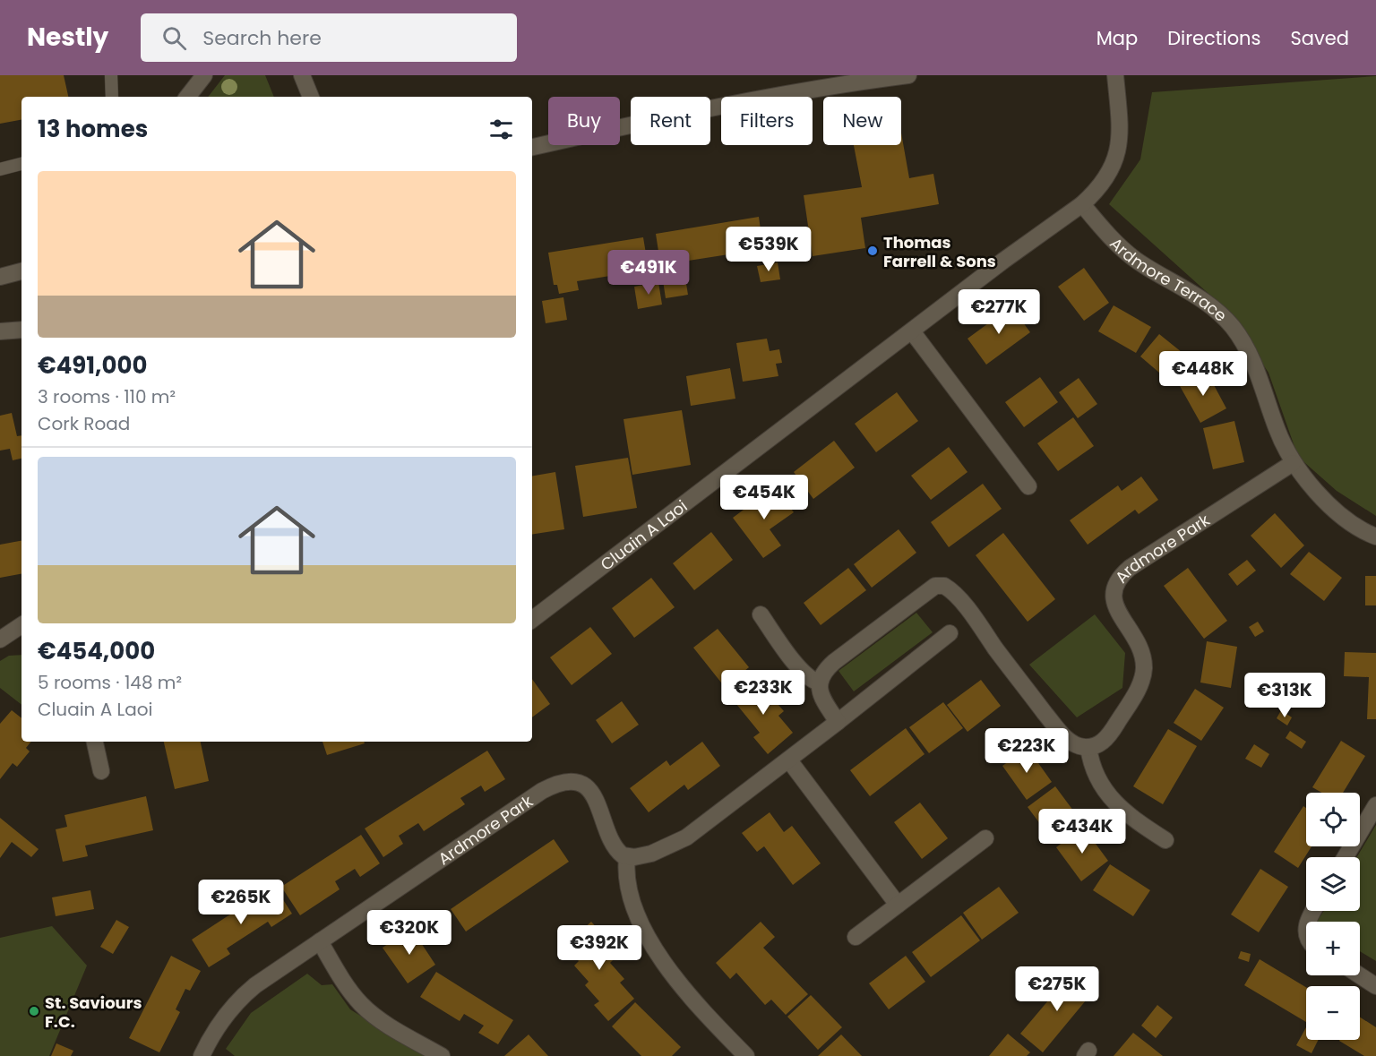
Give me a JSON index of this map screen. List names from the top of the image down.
{
  "streets": {
    "street": ["Ardmore Terrace", "Cluain A Laoi", "Ardmore Park"]
  },
  "crossings": [
    ["Ardmore Terrace", "Cluain A Laoi"],
    ["Ardmore Terrace", "Ardmore Park"]
  ],
  "places": ["Thomas Farrell & Sons", "St. Saviours F.C."],
  "page": {
    "header": "Nestly",
    "search": "Search here",
    "nav": ["Map", "Directions", "Saved"],
    "chip": [
      "Buy",
      "Rent",
      "Filters",
      "New"
    ],
    "heading": "13 homes",
    "list": [
      {
        "name": "€491,000",
        "note": "3 rooms · 110 m² · Cork Road"
      },
      {
        "name": "€454,000",
        "note": "5 rooms · 148 m² · Cluain A Laoi"
      }
    ],
    "price": [
      "€539K",
      "€491K",
      "€277K",
      "€448K",
      "€454K",
      "€233K",
      "€313K",
      "€223K",
      "€434K",
      "€265K",
      "€320K",
      "€392K",
      "€275K"
    ],
    "map_buttons": ["+", "−"]
  }
}
